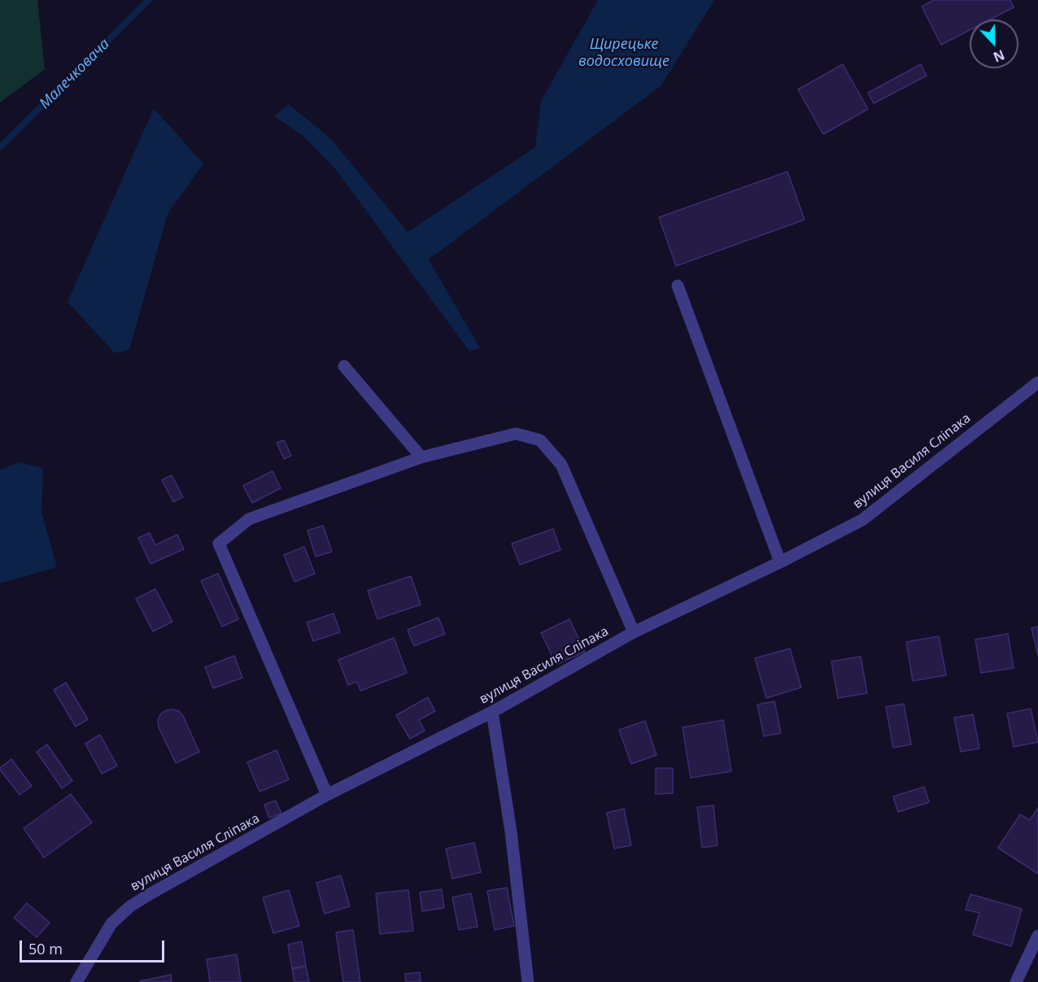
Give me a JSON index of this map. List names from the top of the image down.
{
  "streets": {
    "street": ["вулиця Василя Сліпака"]
  },
  "water": ["Щирецьке водосховище", "Малечковача"],
  "scale_bar": "50 m",
  "north": "bottom"
}
